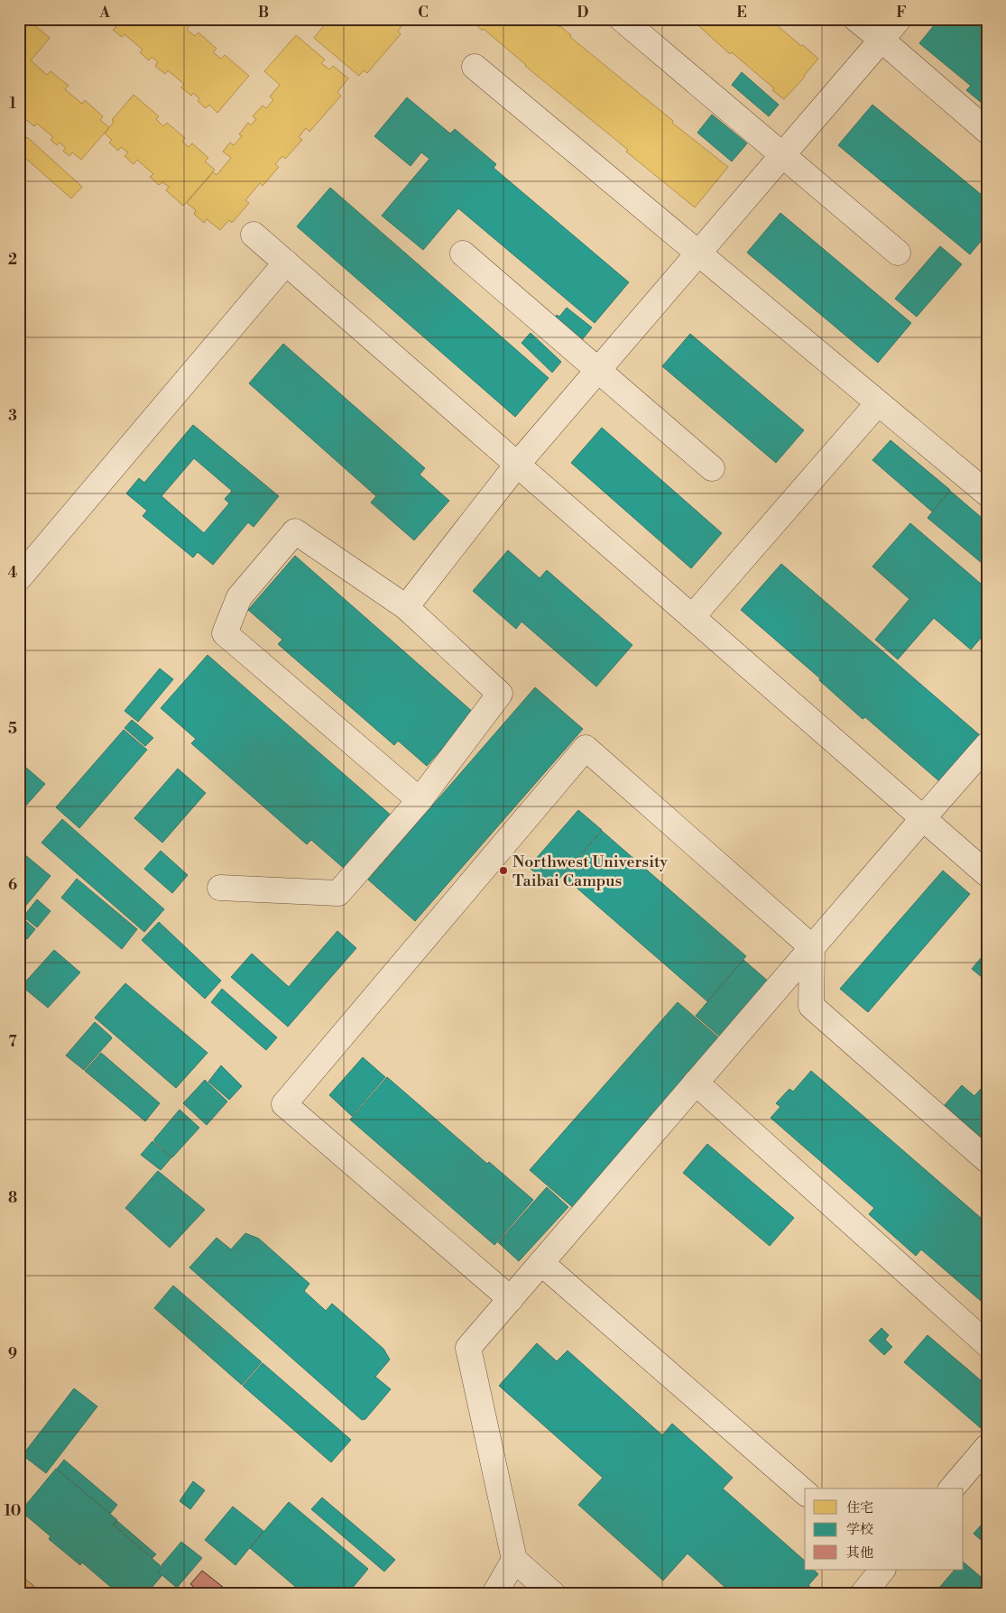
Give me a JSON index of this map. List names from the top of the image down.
{
  "places": ["Northwest University Taibai Campus"],
  "legend": ["住宅", "学校", "其他"],
  "grid": {
    "columns": [
      "A",
      "B",
      "C",
      "D",
      "E",
      "F"
    ],
    "rows": [
      "1",
      "2",
      "3",
      "4",
      "5",
      "6",
      "7",
      "8",
      "9",
      "10"
    ]
  }
}
